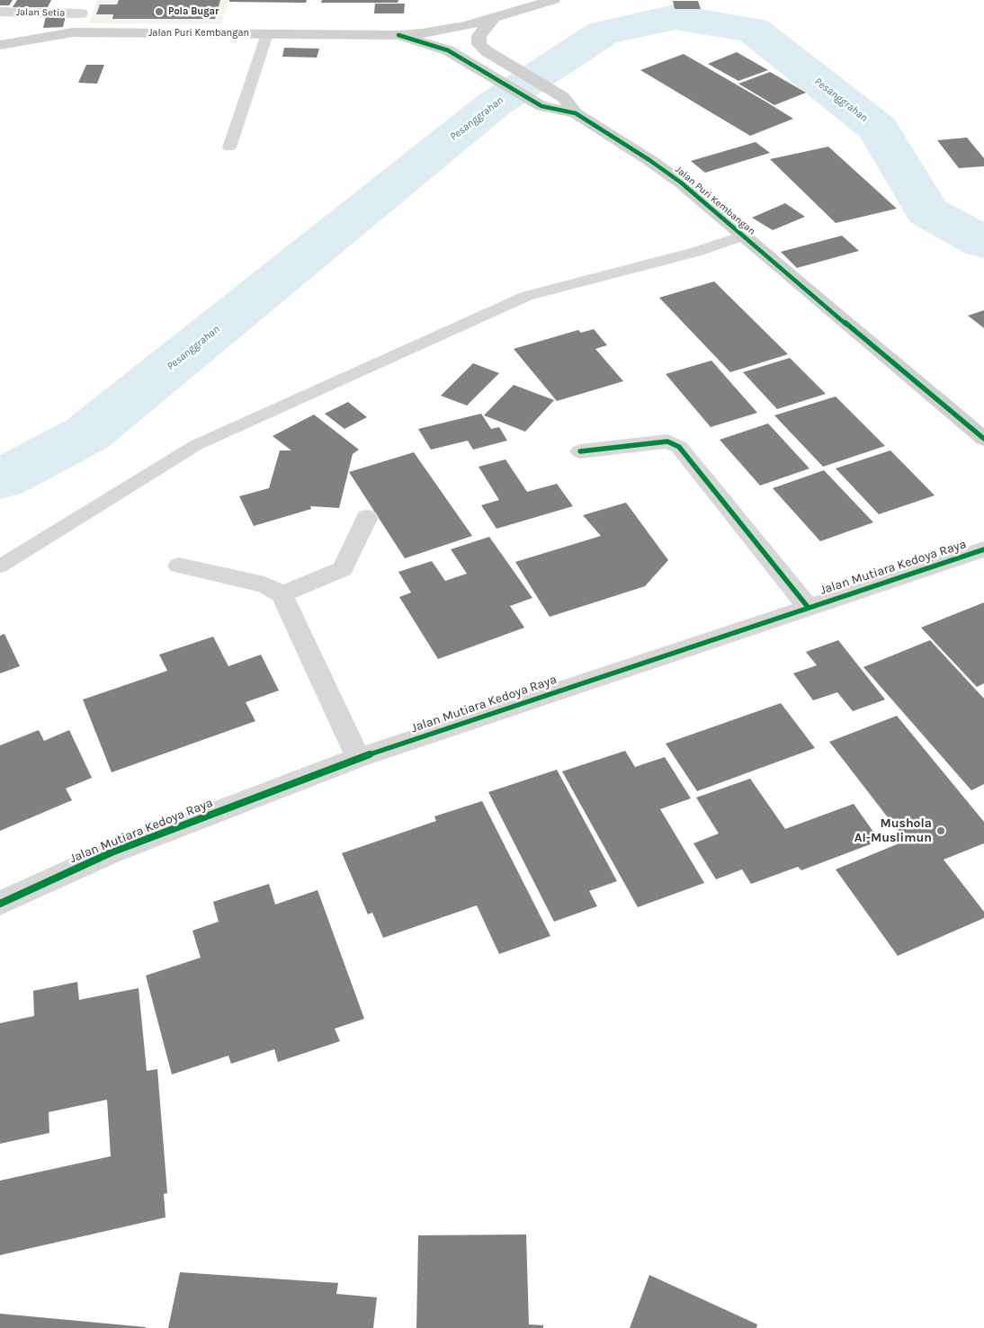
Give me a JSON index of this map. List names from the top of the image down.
{
  "streets": {
    "street": ["Jalan Setia", "Jalan Puri Kembangan", "Jalan Mutiara Kedoya Raya"]
  },
  "water": ["Pesanggrahan"],
  "places": ["Pola Bugar", "Mushola AI-Muslimun"]
}
